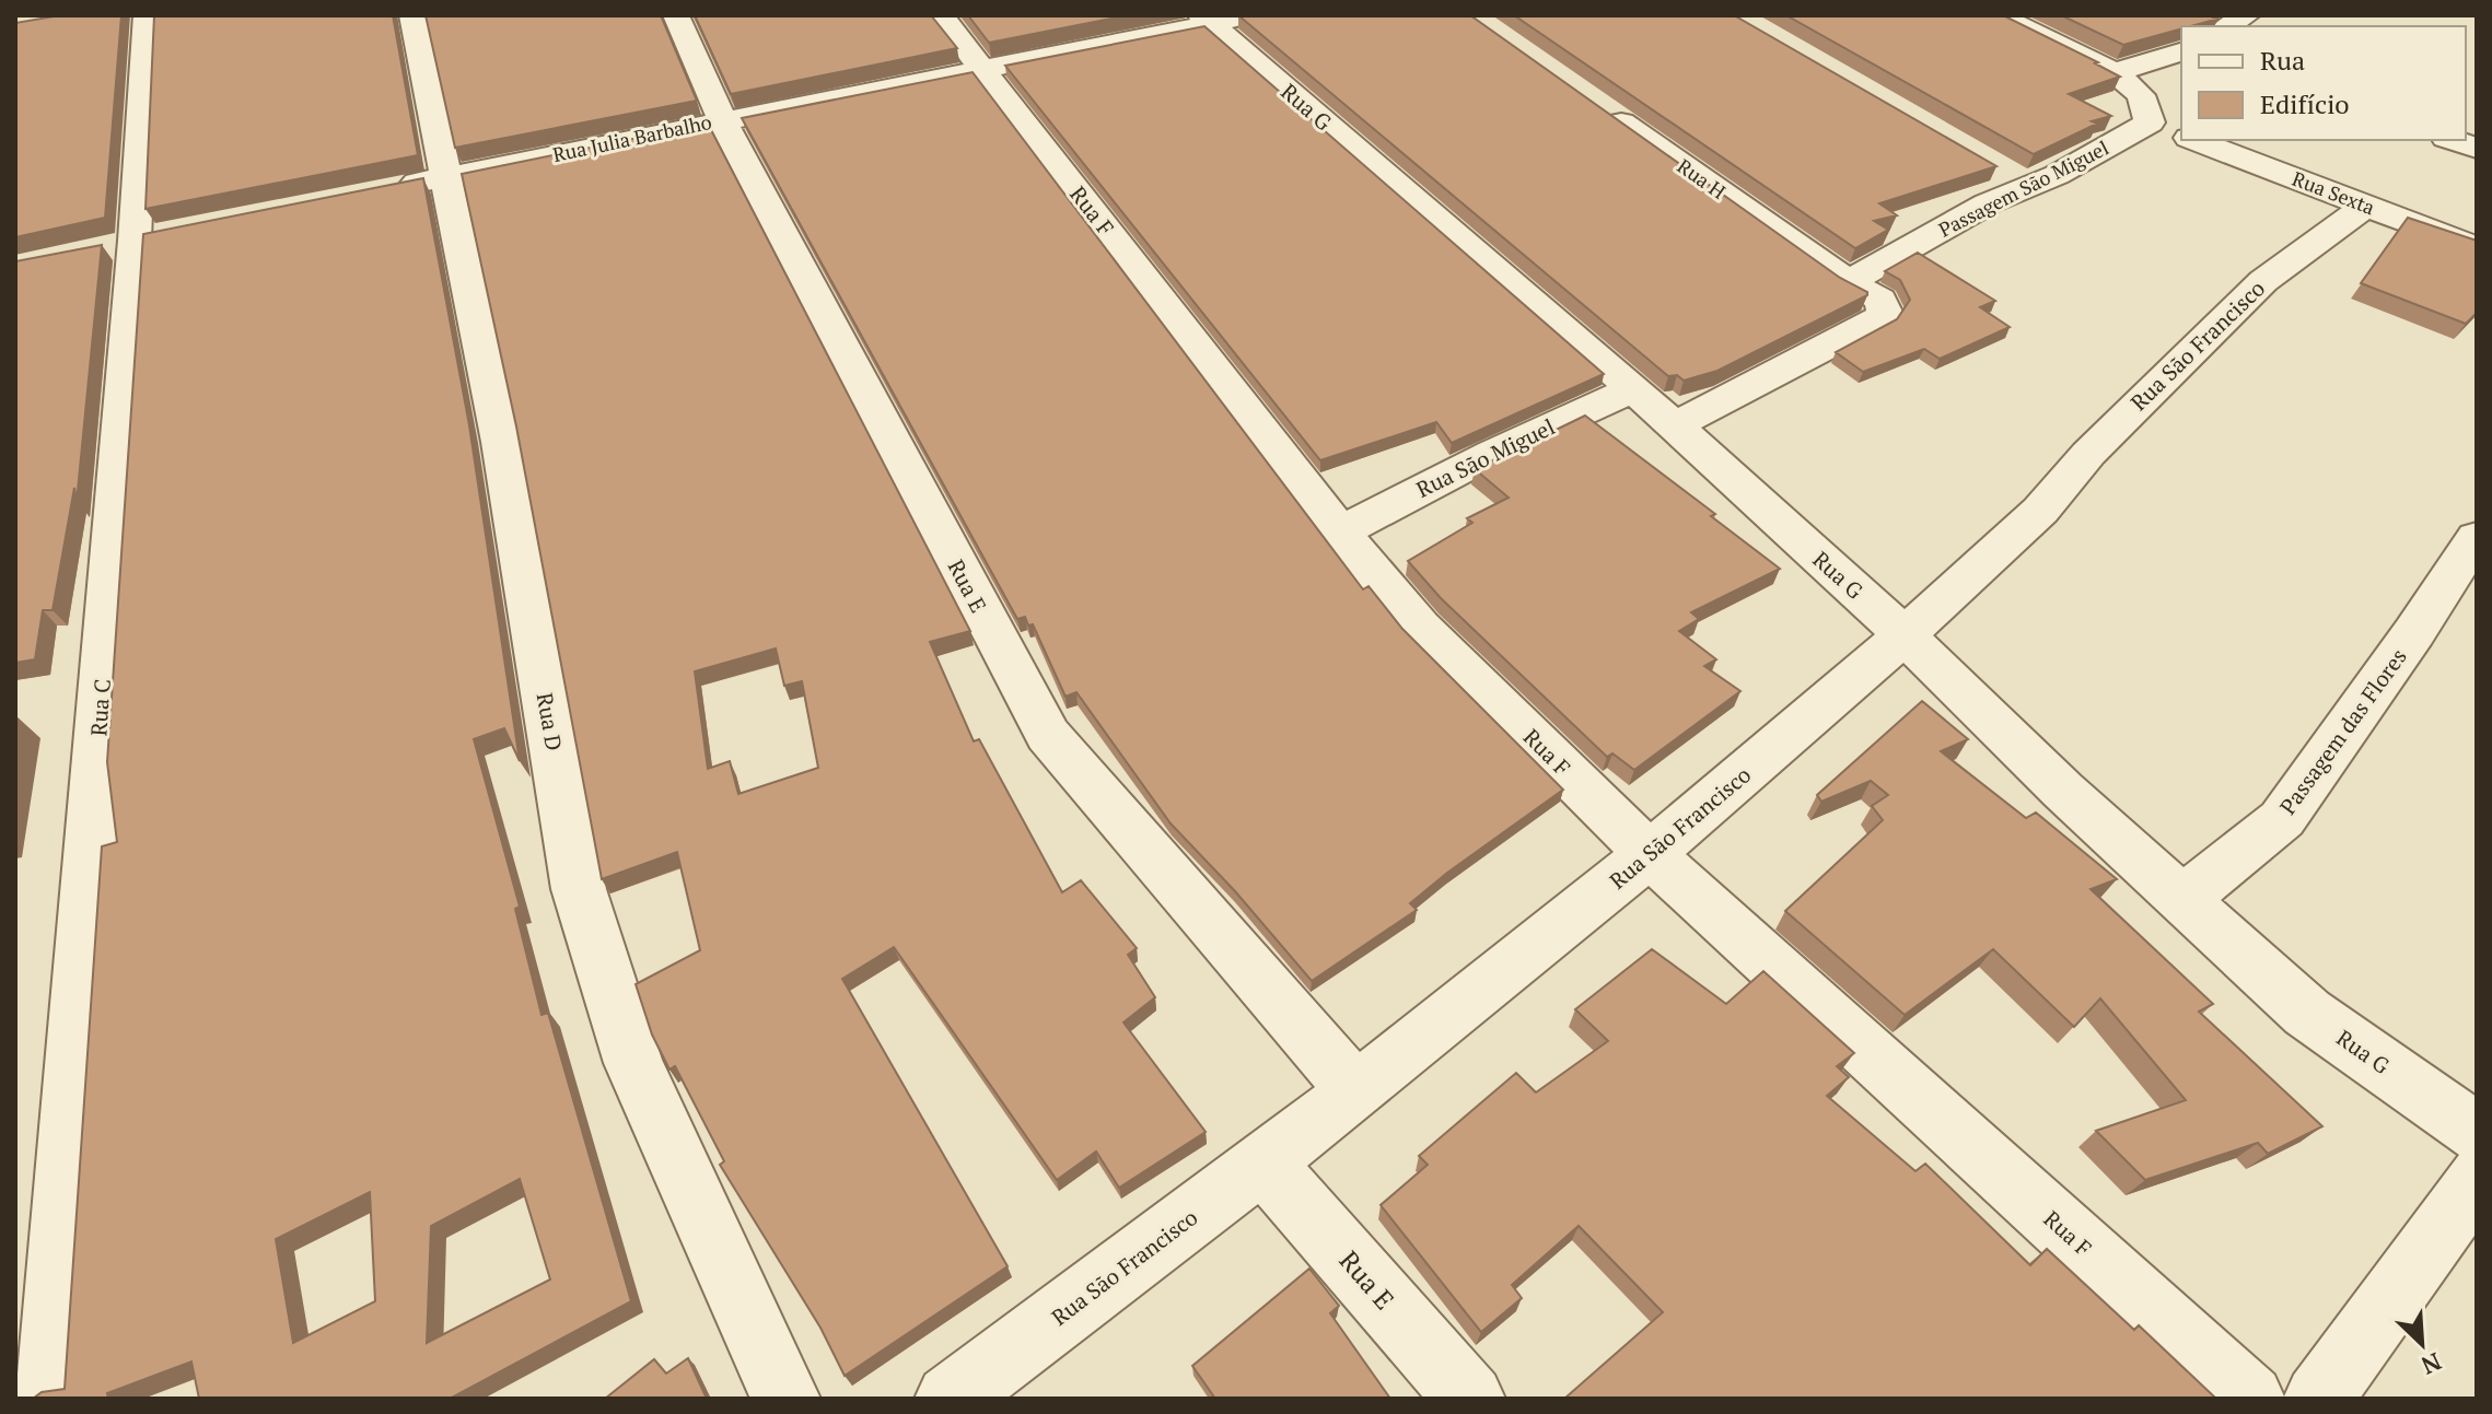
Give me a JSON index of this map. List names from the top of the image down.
{
  "streets": {
    "street": [
      "Rua G",
      "Rua Julia Barbalho",
      "Rua H",
      "Passagem São Miguel",
      "Rua Sexta",
      "Rua F",
      "Rua São Francisco",
      "Rua São Miguel",
      "Rua E",
      "Rua C",
      "Rua D",
      "Passagem das Flores"
    ]
  },
  "crossings": [
    ["Rua G", "Rua Julia Barbalho"],
    ["Rua G", "Rua São Francisco"],
    ["Rua G", "Rua São Miguel"],
    ["Rua G", "Passagem das Flores"],
    ["Rua Julia Barbalho", "Rua F"],
    ["Rua Julia Barbalho", "Rua E"],
    ["Rua Julia Barbalho", "Rua D"],
    ["Rua H", "Passagem São Miguel"],
    ["Passagem São Miguel", "Rua Sexta"],
    ["Rua Sexta", "Rua São Francisco"],
    ["Rua F", "Rua São Francisco"],
    ["Rua F", "Rua São Miguel"],
    ["Rua São Francisco", "Rua E"]
  ],
  "legend": ["Rua", "Edifício"],
  "north": "bottom right"
}
